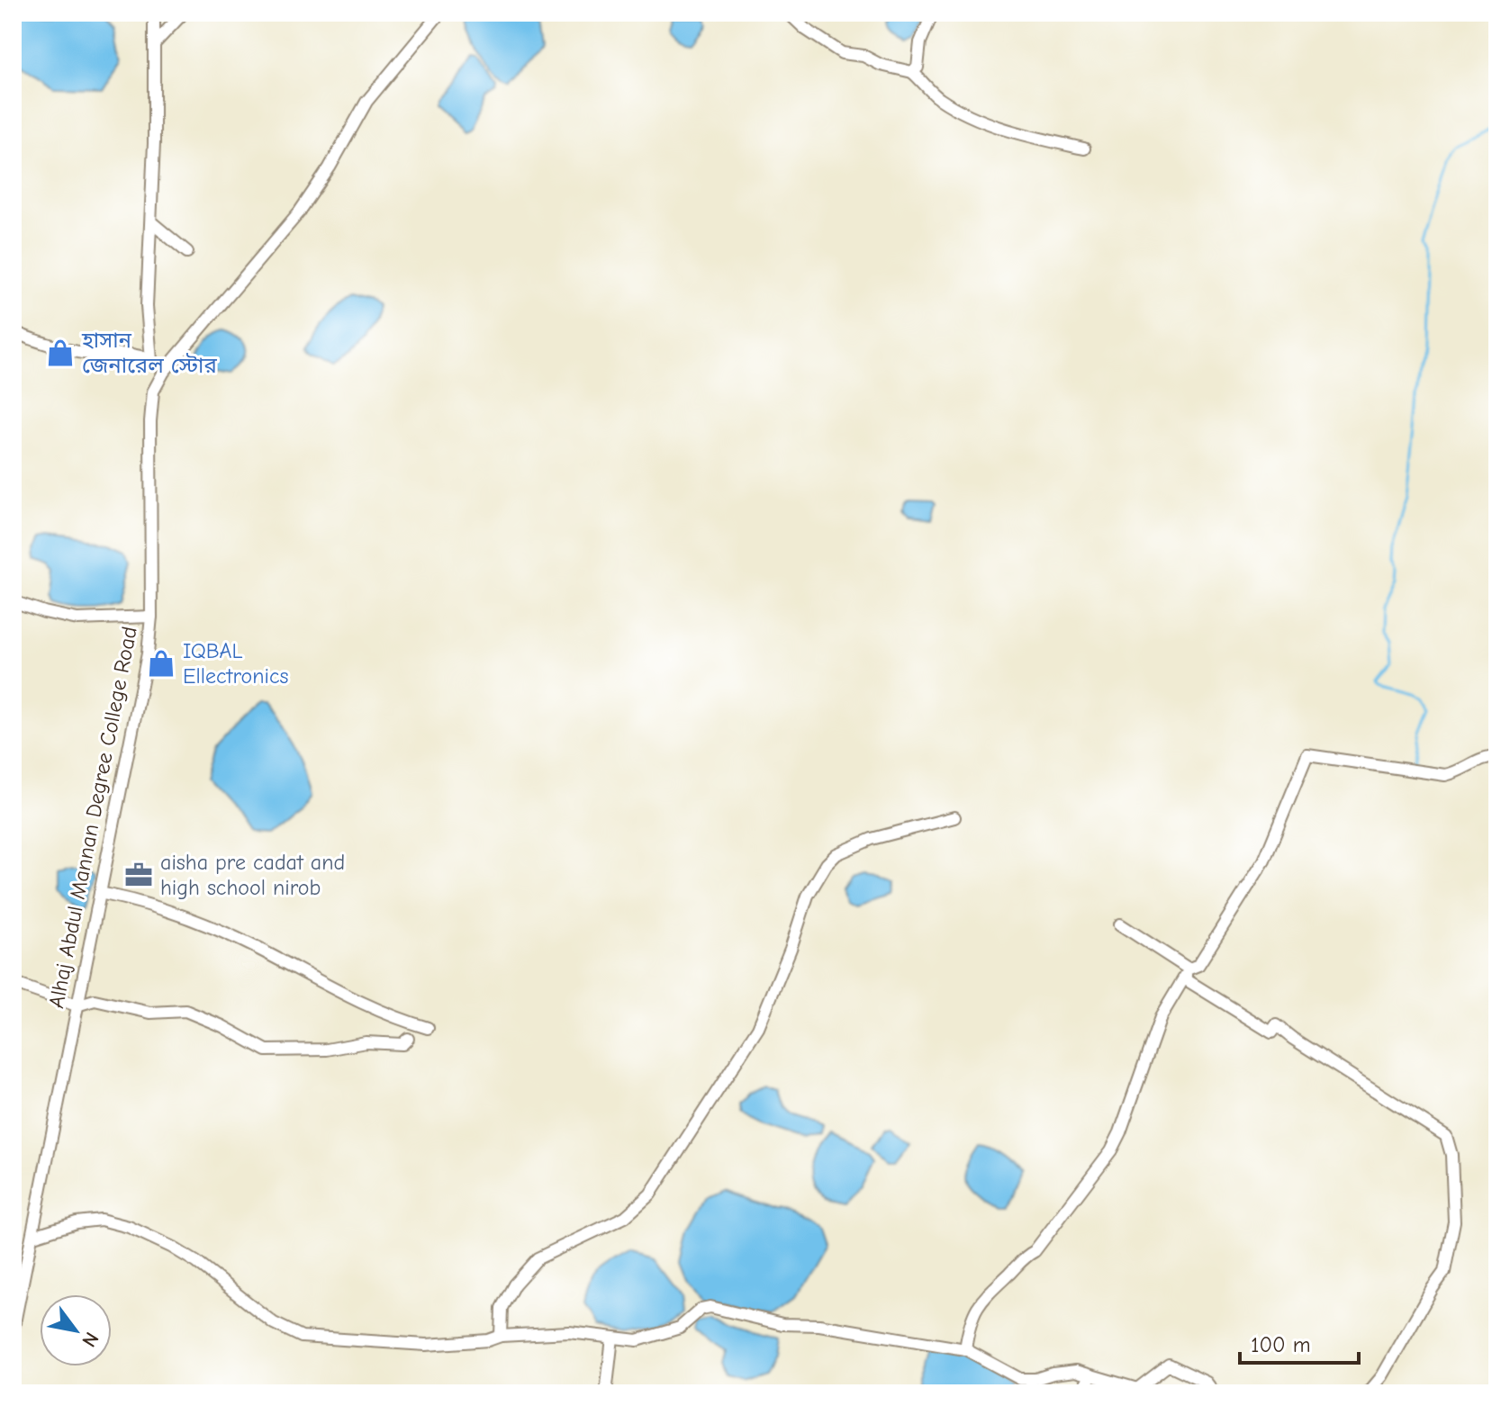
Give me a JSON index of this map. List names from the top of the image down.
{
  "streets": {
    "street": ["Alhaj Abdul Mannan Degree College Road"]
  },
  "places": {
    "shop": ["হাসান জেনারেল স্টোর", "IQBAL Ellectronics"],
    "office": ["aisha pre cadat and high school nirob"]
  },
  "scale_bar": "100 m",
  "north": "bottom right"
}
